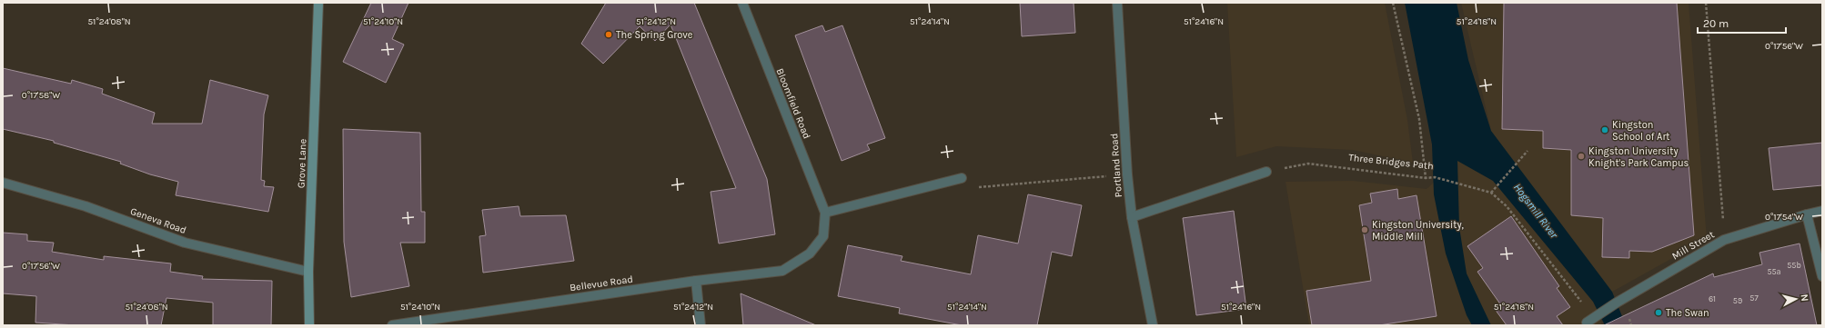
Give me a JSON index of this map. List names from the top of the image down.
{
  "streets": {
    "street": [
      "Bloomfield Road",
      "Grove Lane",
      "Portland Road",
      "Geneva Road",
      "Mill Street",
      "Bellevue Road"
    ],
    "path": ["Three Bridges Path"]
  },
  "crossings": [
    ["Bloomfield Road", "Bellevue Road"],
    ["Three Bridges Path", "Mill Street"],
    ["Grove Lane", "Geneva Road"]
  ],
  "water": ["Hogsmill River"],
  "places": [
    "The Spring Grove",
    "Kingston School of Art",
    "Kingston University Knight's Park Campus",
    "Kingston University, Middle Mill",
    "The Swan"
  ],
  "house_numbers": [
    "55b",
    "55a",
    "57",
    "61",
    "59"
  ],
  "scale_bar": "20 m",
  "north": "right",
  "coordinates": [
    "51°24'08\"N",
    "51°24'10\"N",
    "51°24'12\"N",
    "51°24'14\"N",
    "51°24'16\"N",
    "51°24'18\"N",
    "0°17'56\"W",
    "0°17'58\"W",
    "0°17'54\"W"
  ]
}
